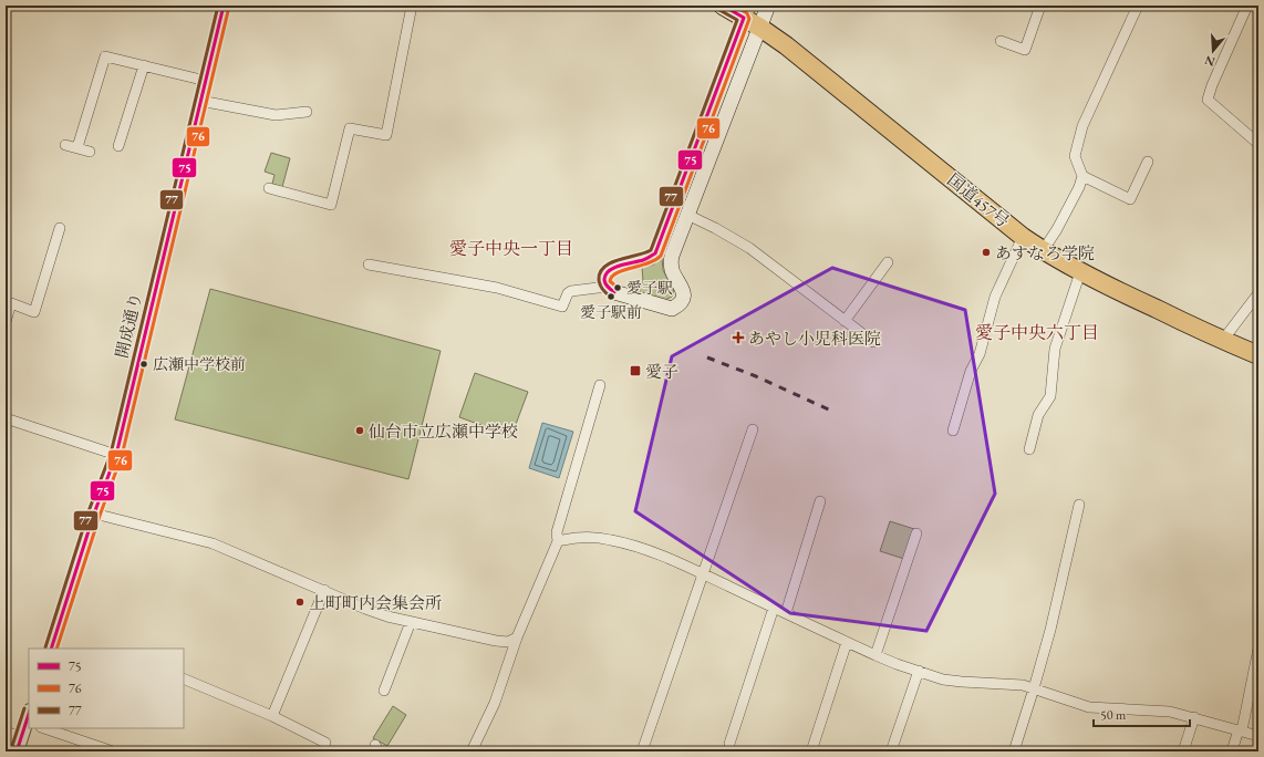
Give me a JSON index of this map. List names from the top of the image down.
{
  "streets": {
    "highway": ["国道457号"],
    "street": ["開成通り"]
  },
  "districts": ["愛子中央一丁目", "愛子中央六丁目"],
  "places": {
    "other": [
      "あすなろ学院",
      "愛子駅",
      "愛子駅前",
      "広瀬中学校前",
      "仙台市立広瀬中学校",
      "上町町内会集会所"
    ],
    "health": ["あやし小児科医院"],
    "transit": ["愛子"]
  },
  "lines": ["transit line 75", "transit line 76", "transit line 77"],
  "legend": ["75", "76", "77"],
  "scale_bar": "50 m",
  "north": "bottom"
}
